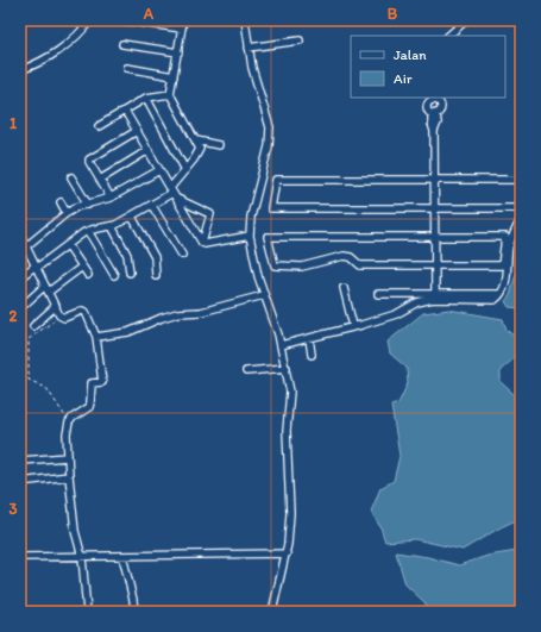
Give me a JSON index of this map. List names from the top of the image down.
{
  "legend": ["Jalan", "Air"],
  "grid": {
    "columns": ["A", "B"],
    "rows": ["1", "2", "3"]
  }
}
